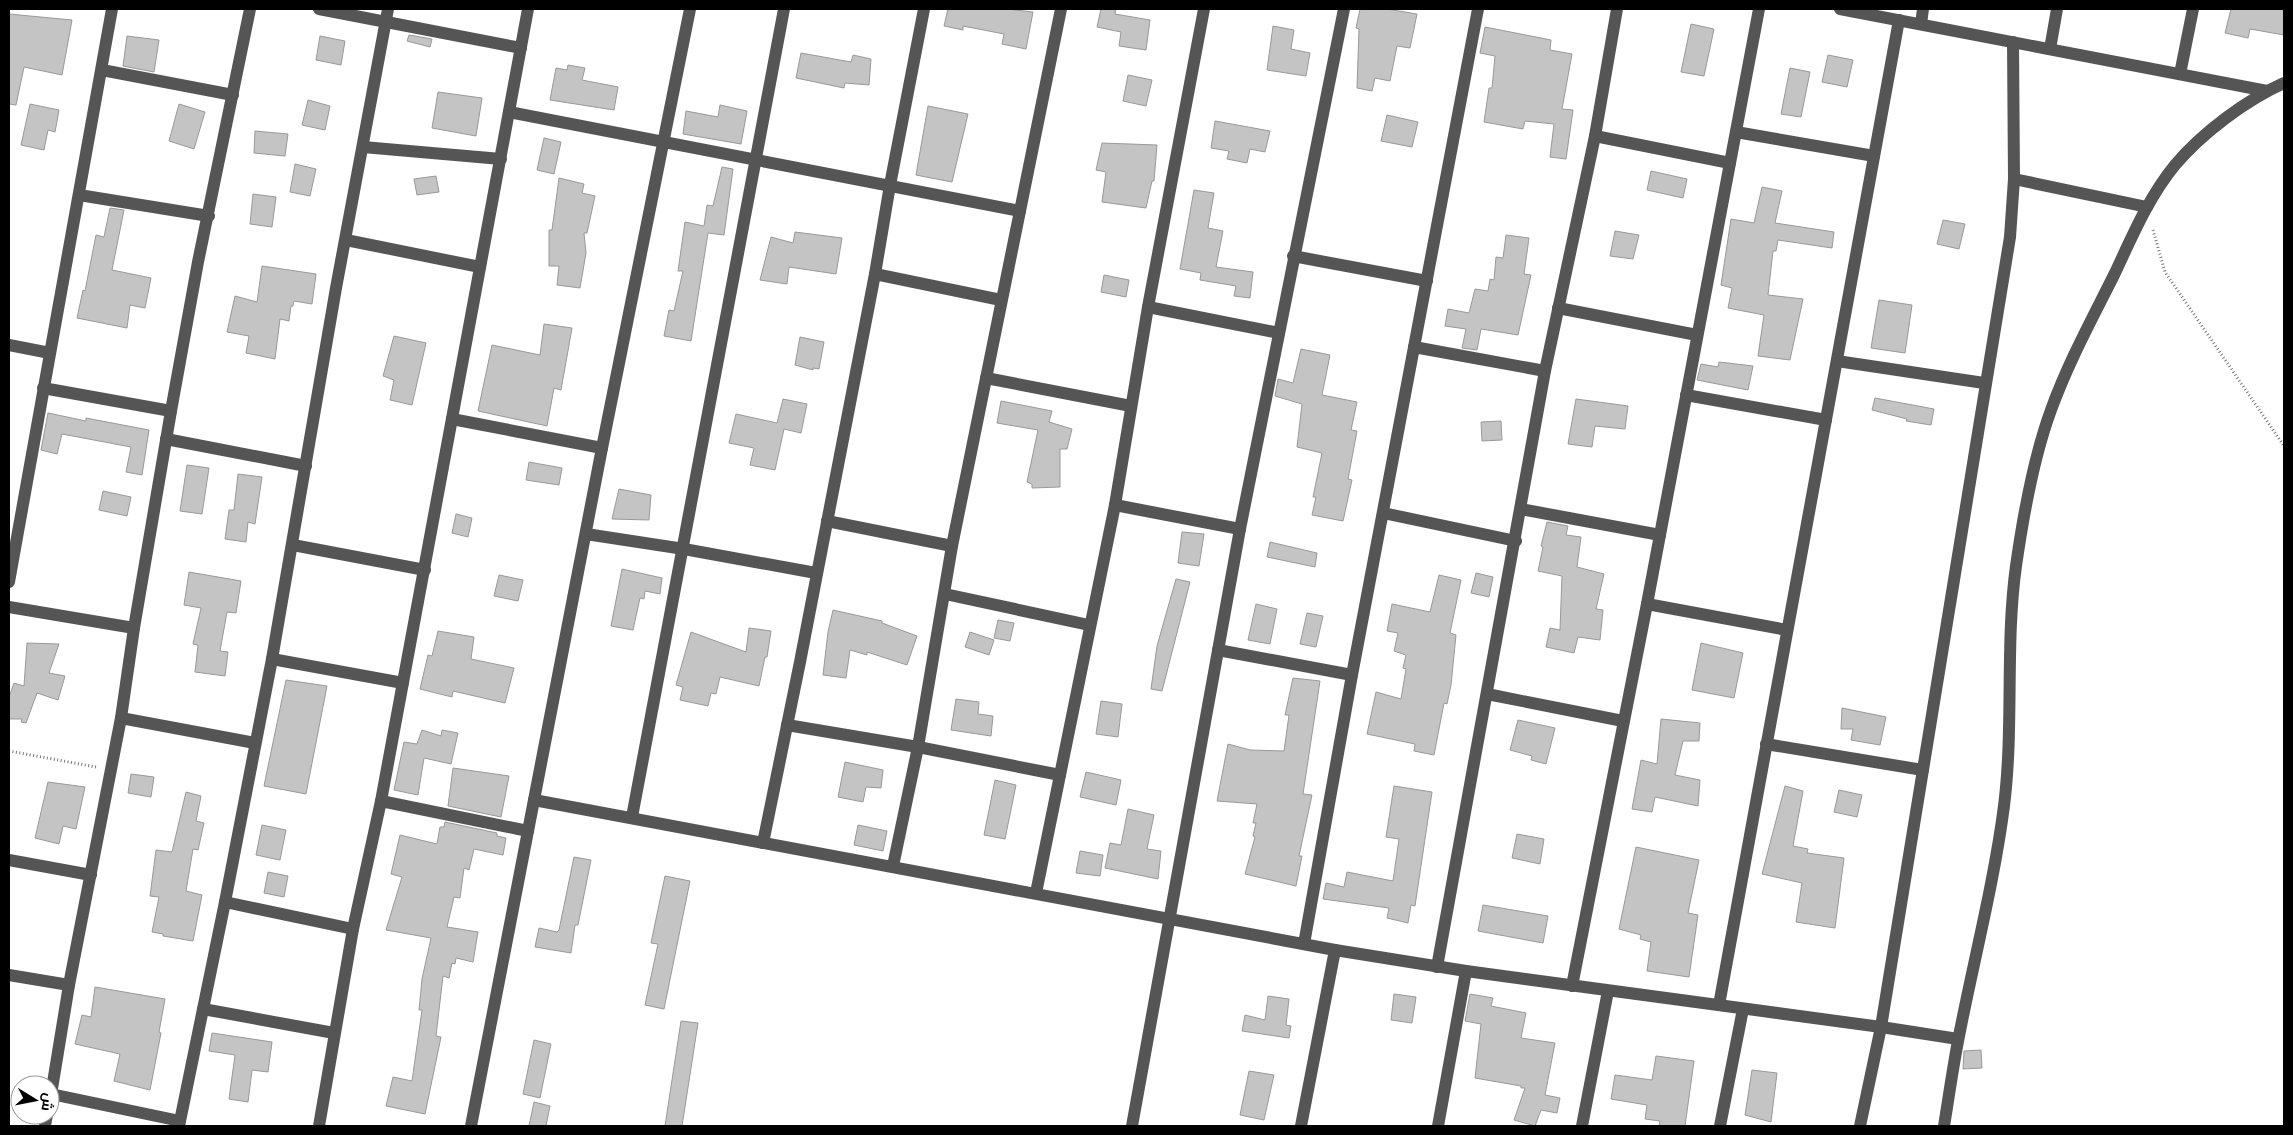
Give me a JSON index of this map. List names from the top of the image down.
{
  "north": "right"
}
